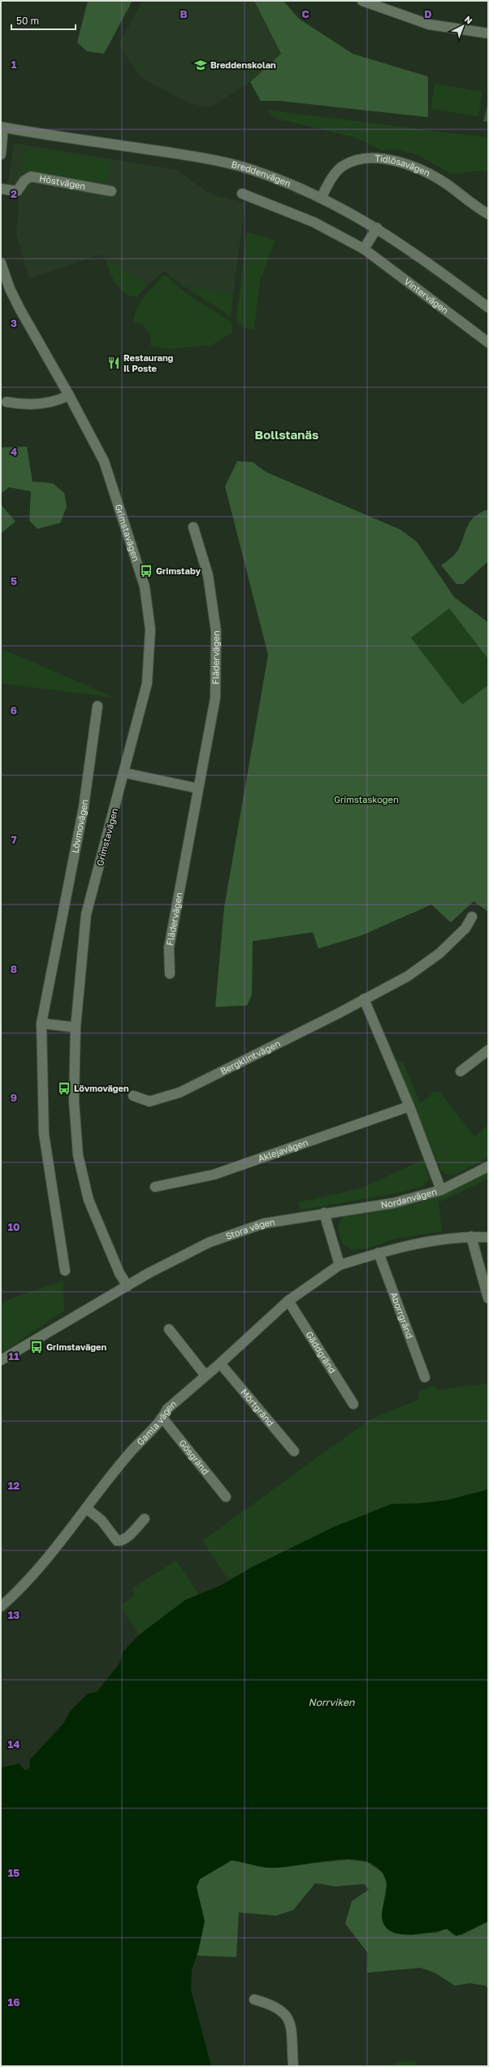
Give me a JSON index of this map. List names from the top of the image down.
{
  "streets": {
    "street": [
      "Tidlösavägen",
      "Breddenvägen",
      "Höstvägen",
      "Vintervägen",
      "Grimstavägen",
      "Flädervägen",
      "Lövmovägen",
      "Bergklintvägen",
      "Aklejavägen",
      "Nordanvägen",
      "Stora vägen",
      "Aborrgränd",
      "Gäddgränd",
      "Mörtgränd",
      "Gamla vägen",
      "Gösgränd"
    ]
  },
  "crossings": [
    ["Tidlösavägen", "Breddenvägen"],
    ["Grimstavägen", "Stora vägen"],
    ["Nordanvägen", "Stora vägen"],
    ["Gäddgränd", "Gamla vägen"],
    ["Mörtgränd", "Gamla vägen"],
    ["Gamla vägen", "Gösgränd"]
  ],
  "districts": ["Bollstanäs"],
  "water": ["Norrviken"],
  "parks": ["Grimstaskogen"],
  "places": {
    "school or university": ["Breddenskolan"],
    "restaurant": ["Restaurang Il Poste"],
    "bus stop": ["Grimstaby", "Lövmovägen", "Grimstavägen"]
  },
  "scale_bar": "50 m",
  "north": "top right",
  "grid": {
    "columns": ["B", "C", "D"],
    "rows": [
      "1",
      "2",
      "3",
      "4",
      "5",
      "6",
      "7",
      "8",
      "9",
      "10",
      "11",
      "12",
      "13",
      "14",
      "15",
      "16"
    ]
  }
}
